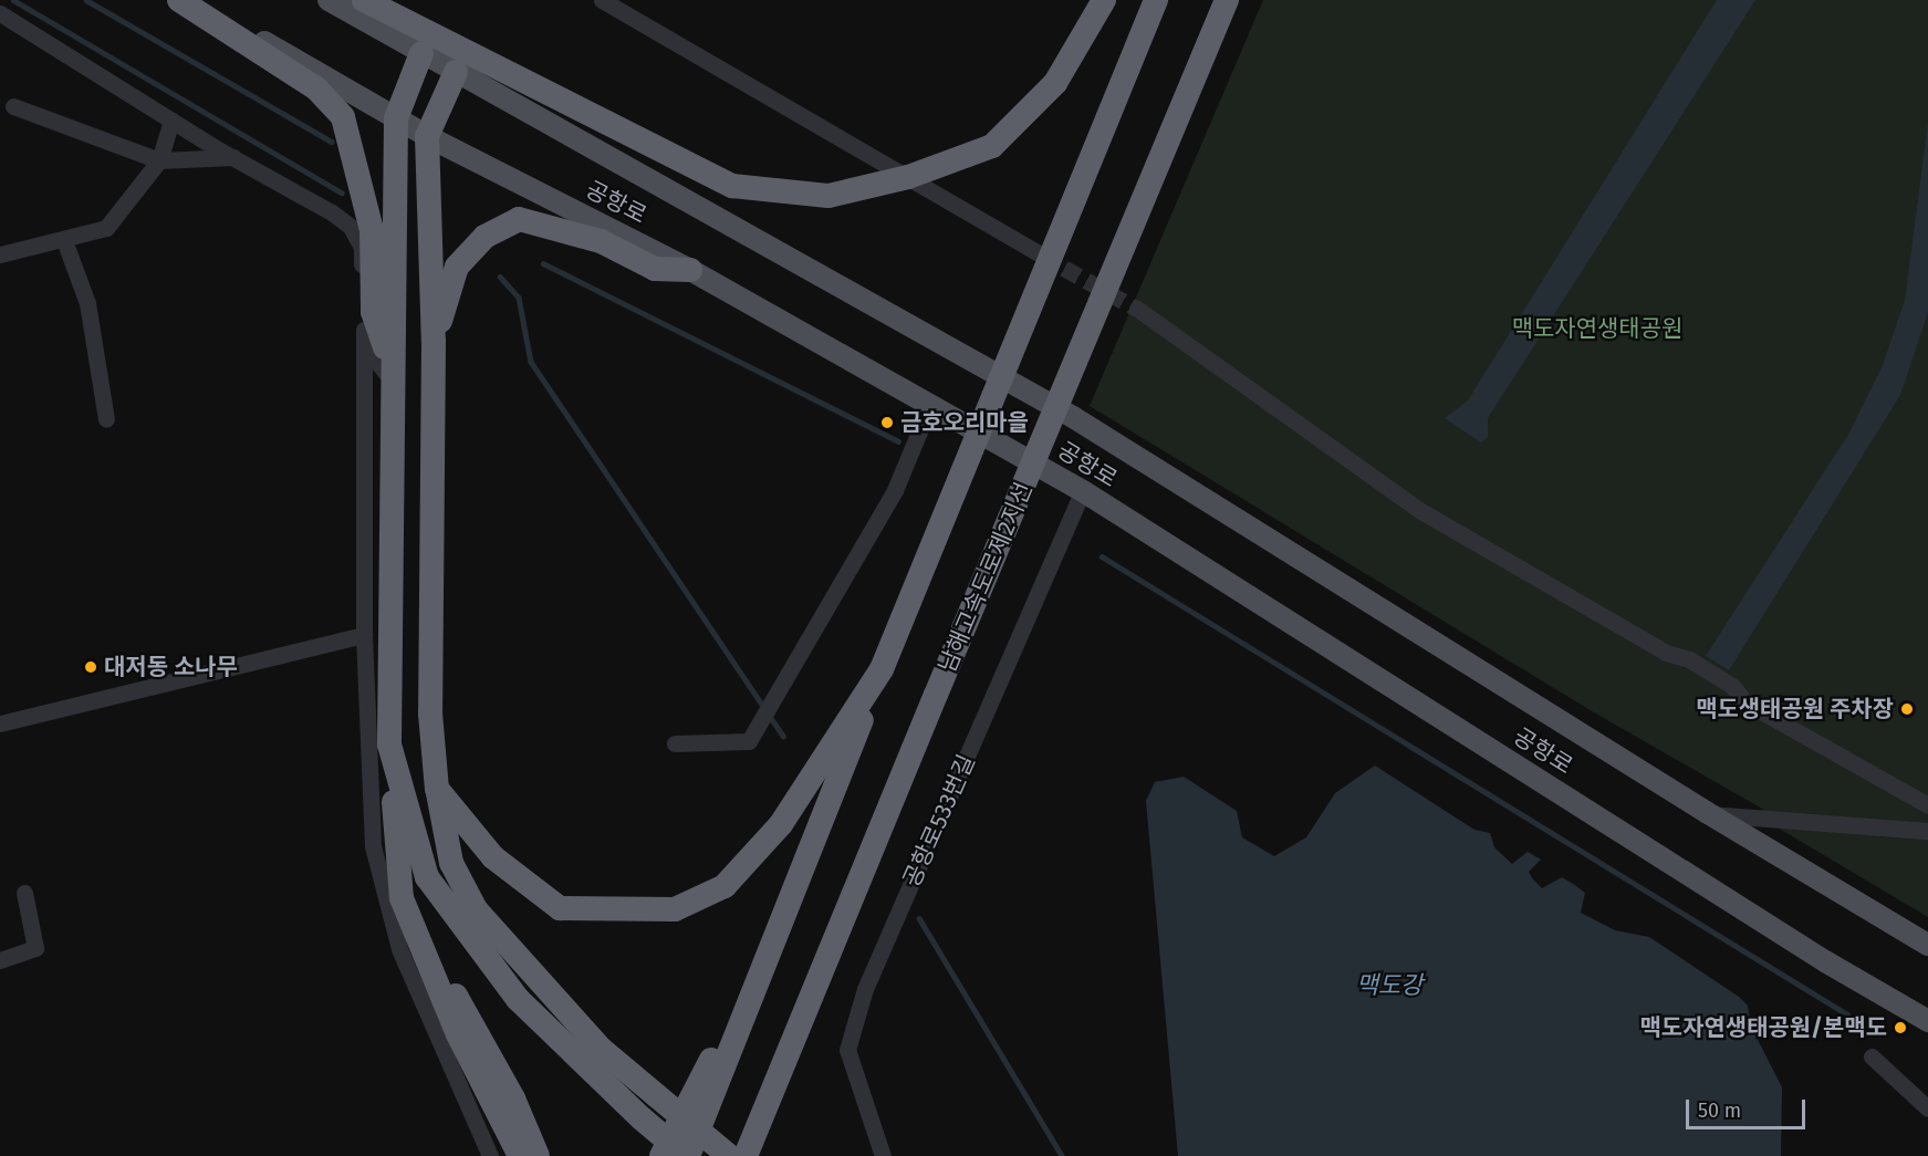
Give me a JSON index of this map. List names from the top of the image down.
{
  "streets": {
    "highway": ["남해고속도로제2지선"],
    "main road": ["공항로"],
    "street": ["공항로533번길"]
  },
  "crossings": [
    ["공항로", "공항로533번길"]
  ],
  "water": ["맥도강"],
  "parks": ["맥도자연생태공원"],
  "places": [
    "금호오리마을",
    "대저동 소나무",
    "맥도생태공원 주차장",
    "맥도자연생태공원/본맥도"
  ],
  "scale_bar": "50 m"
}
